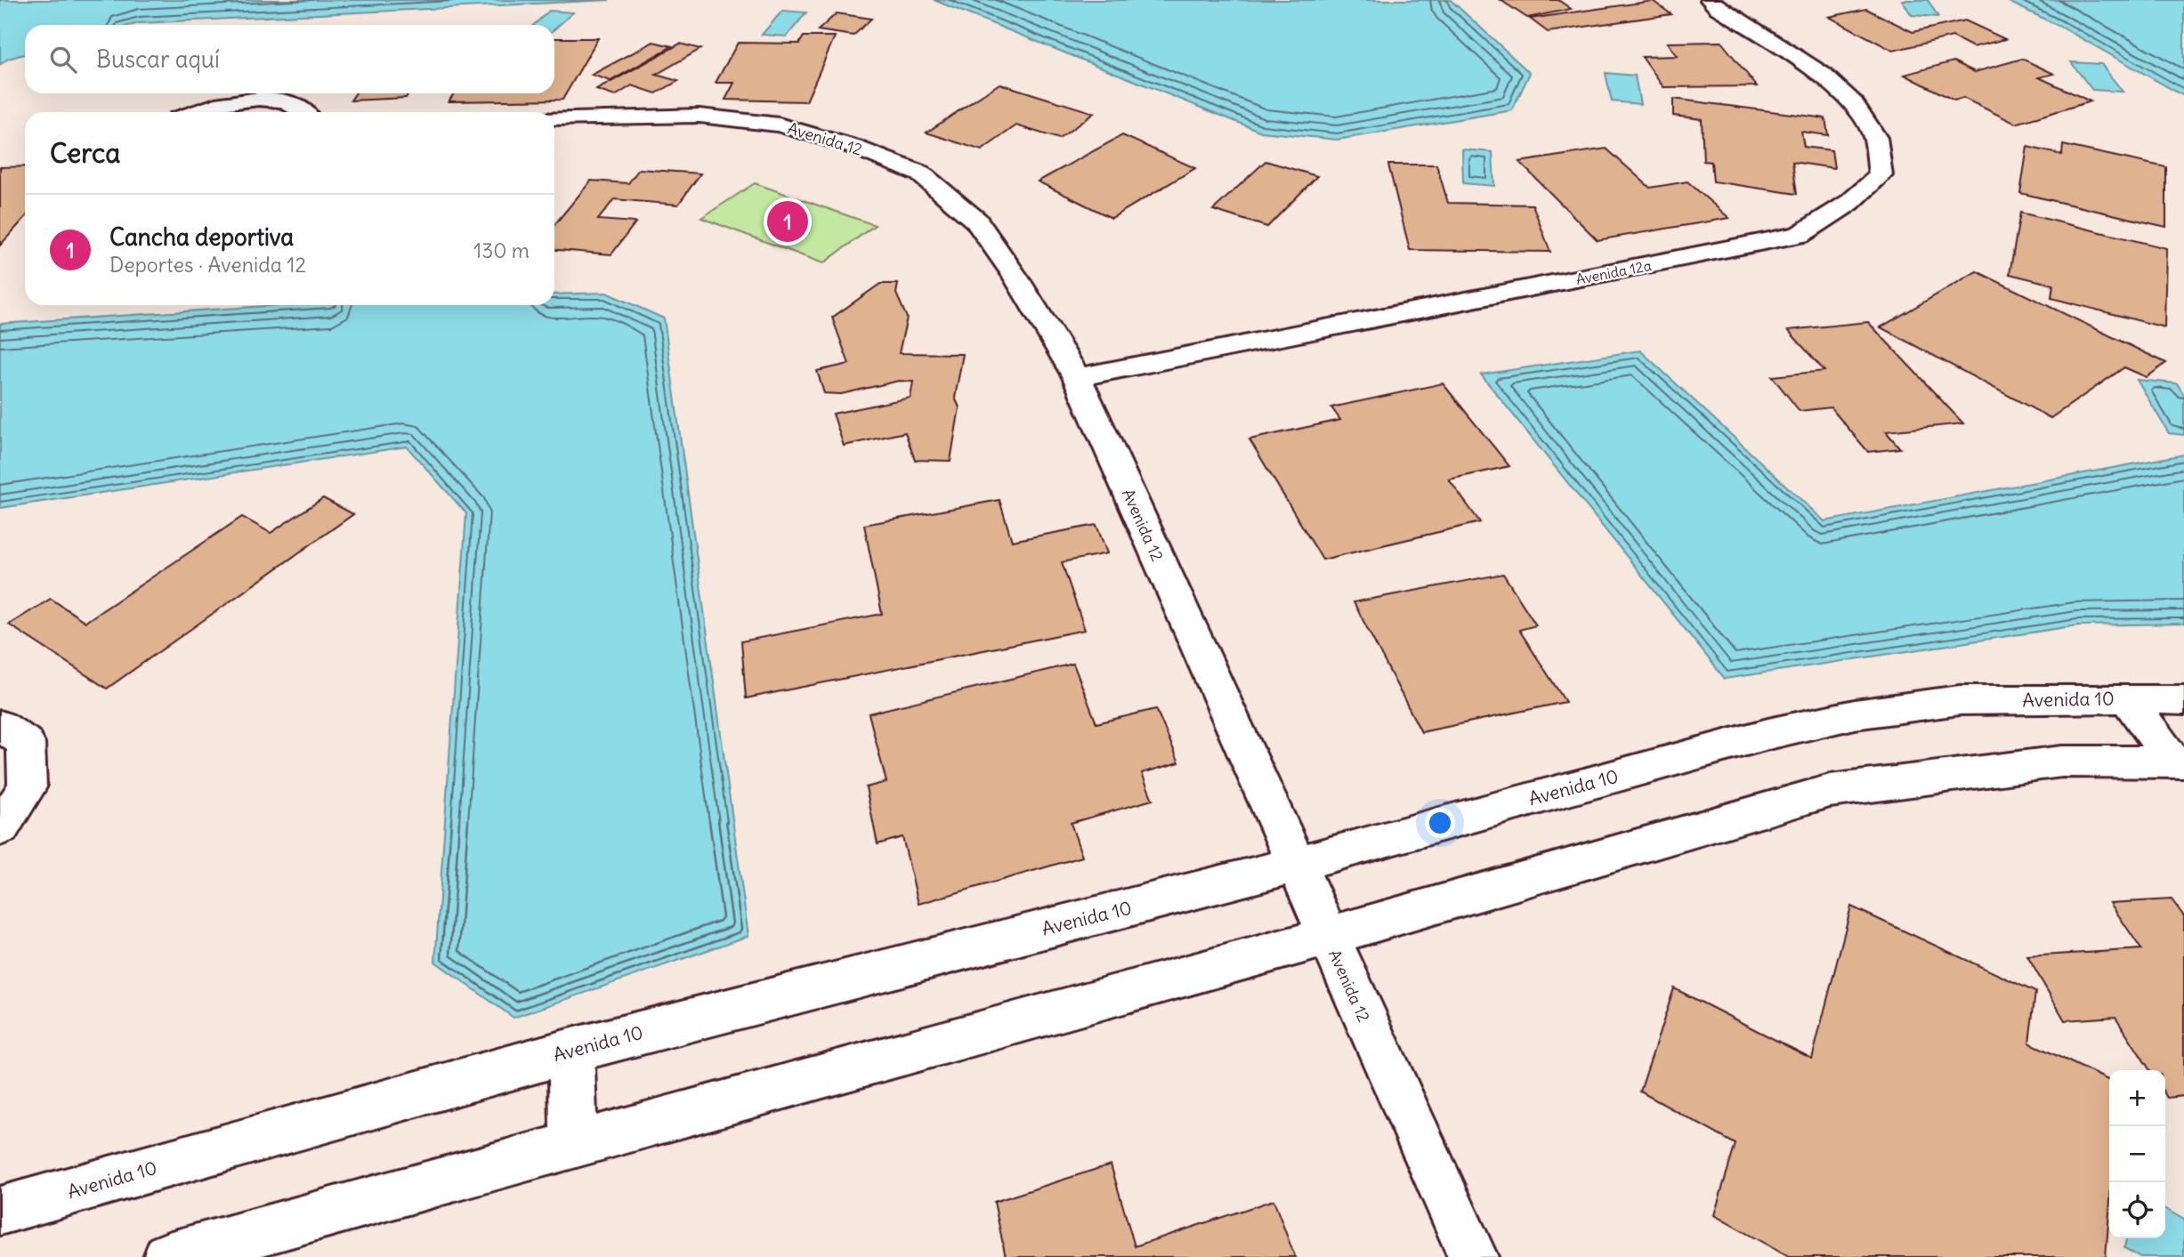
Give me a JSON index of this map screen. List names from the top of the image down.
{
  "streets": {
    "street": ["Avenida 12", "Avenida 12a", "Avenida 10"]
  },
  "crossings": [
    ["Avenida 12", "Avenida 12a"],
    ["Avenida 12", "Avenida 10"]
  ],
  "page": {
    "search": "Buscar aquí",
    "heading": "Cerca",
    "list": [
      {
        "mark": "1",
        "name": "Cancha deportiva",
        "note": "Deportes · Avenida 12",
        "value": "130 m"
      }
    ],
    "pins": "1",
    "map_buttons": ["+", "−"]
  }
}
